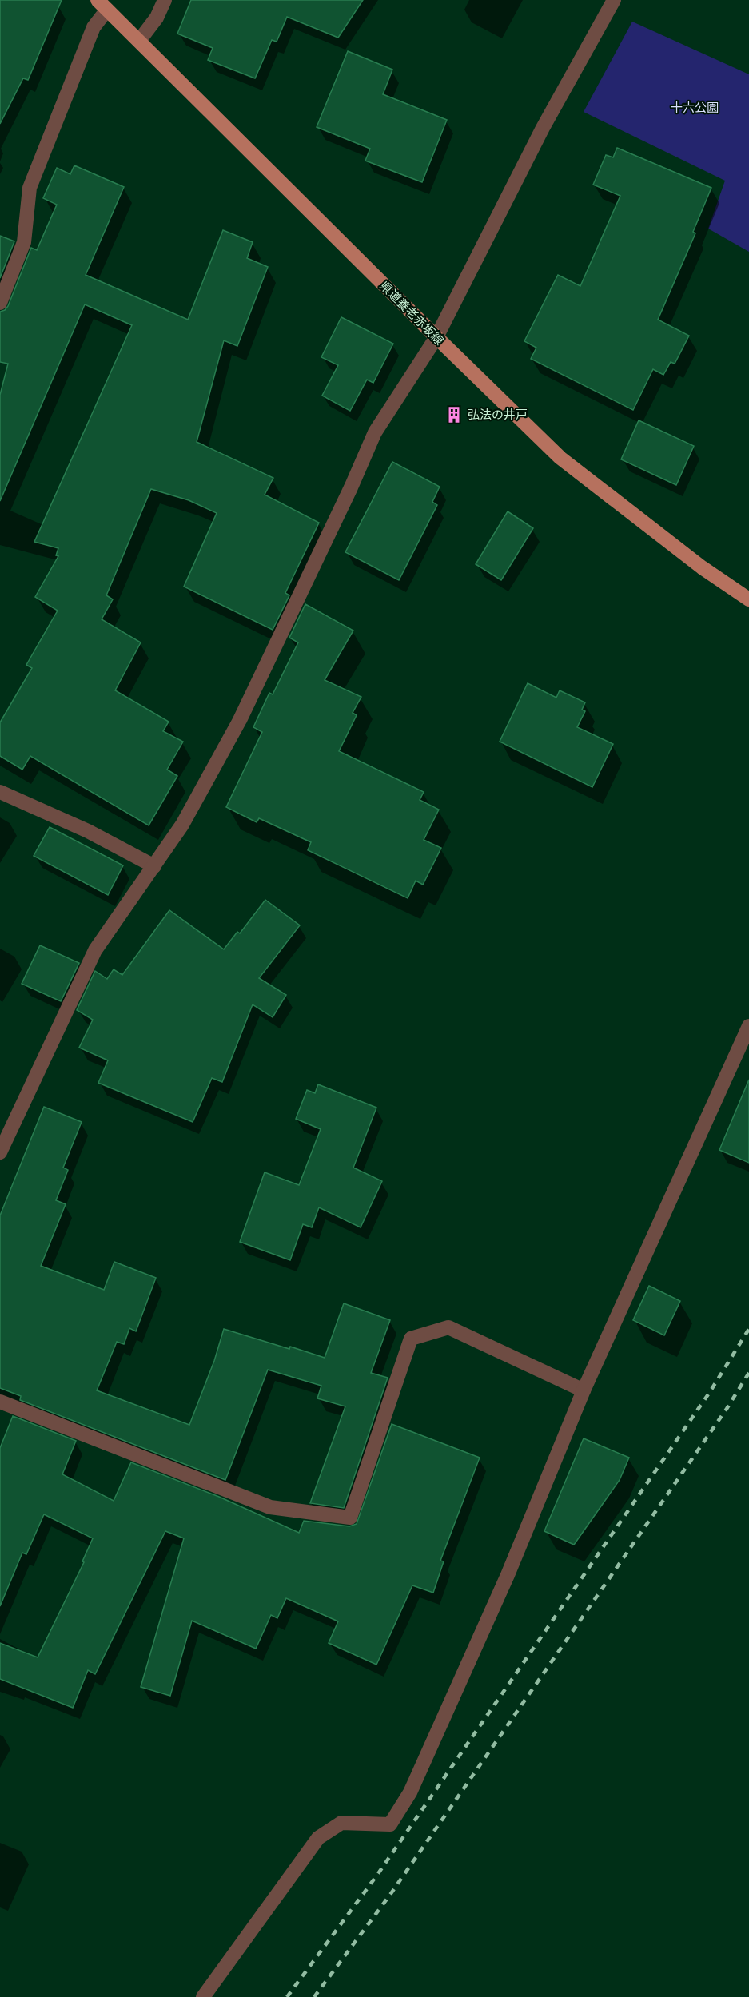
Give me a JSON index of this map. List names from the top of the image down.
{
  "streets": {
    "main road": ["県道養老赤坂線"]
  },
  "parks": ["十六公園"],
  "places": {
    "building": ["弘法の井戸"]
  }
}
